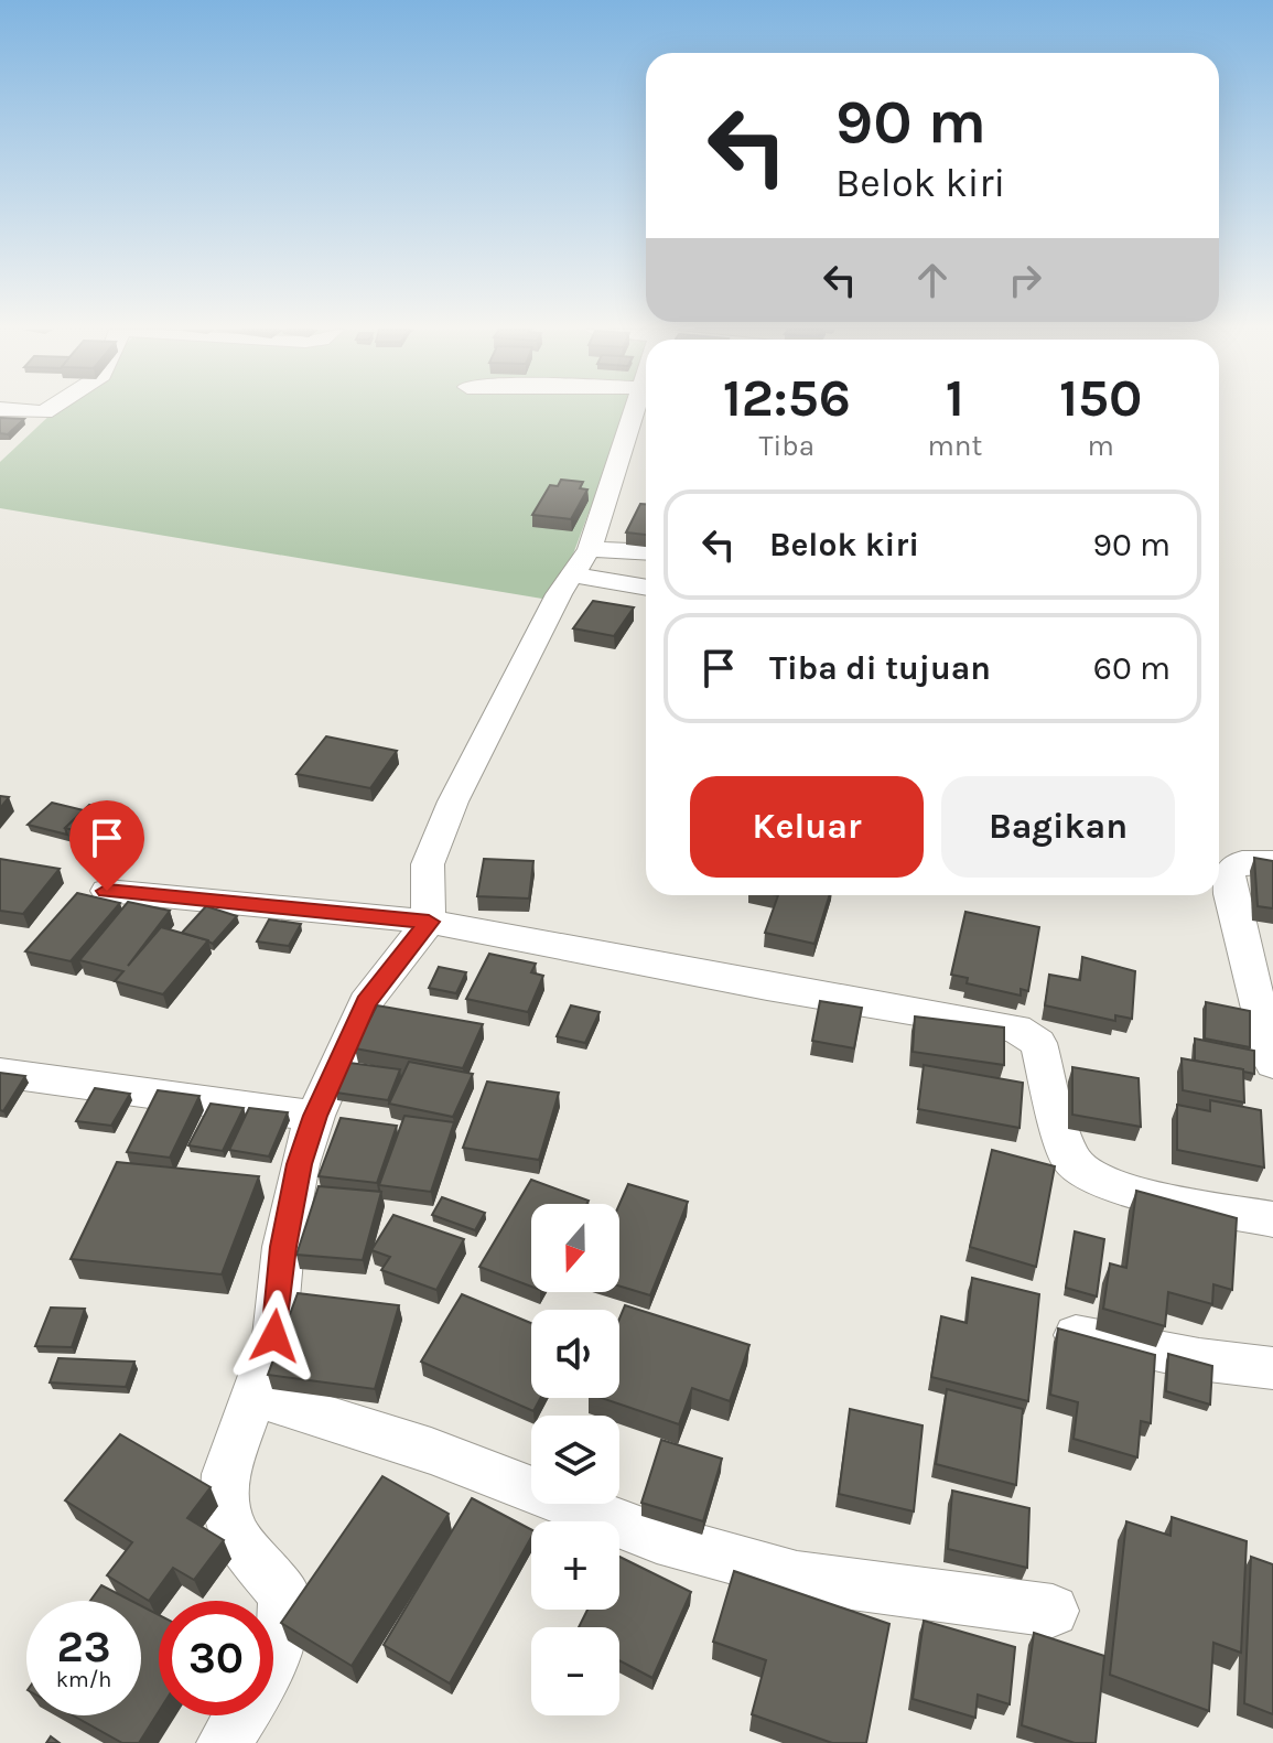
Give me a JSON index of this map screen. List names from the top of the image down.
{
  "north": "bottom",
  "page": {
    "turn": ["90 m", "Belok kiri"],
    "eta": [
      "12:56",
      "Tiba",
      "1",
      "mnt",
      "150",
      "m"
    ],
    "list": [
      {
        "name": "Belok kiri",
        "value": "90 m"
      },
      {
        "name": "Tiba di tujuan",
        "value": "60 m"
      }
    ],
    "buttons": ["Keluar", "Bagikan"],
    "map_buttons": ["+", "−"],
    "speed": "23 km/h",
    "limit": "30"
  }
}
